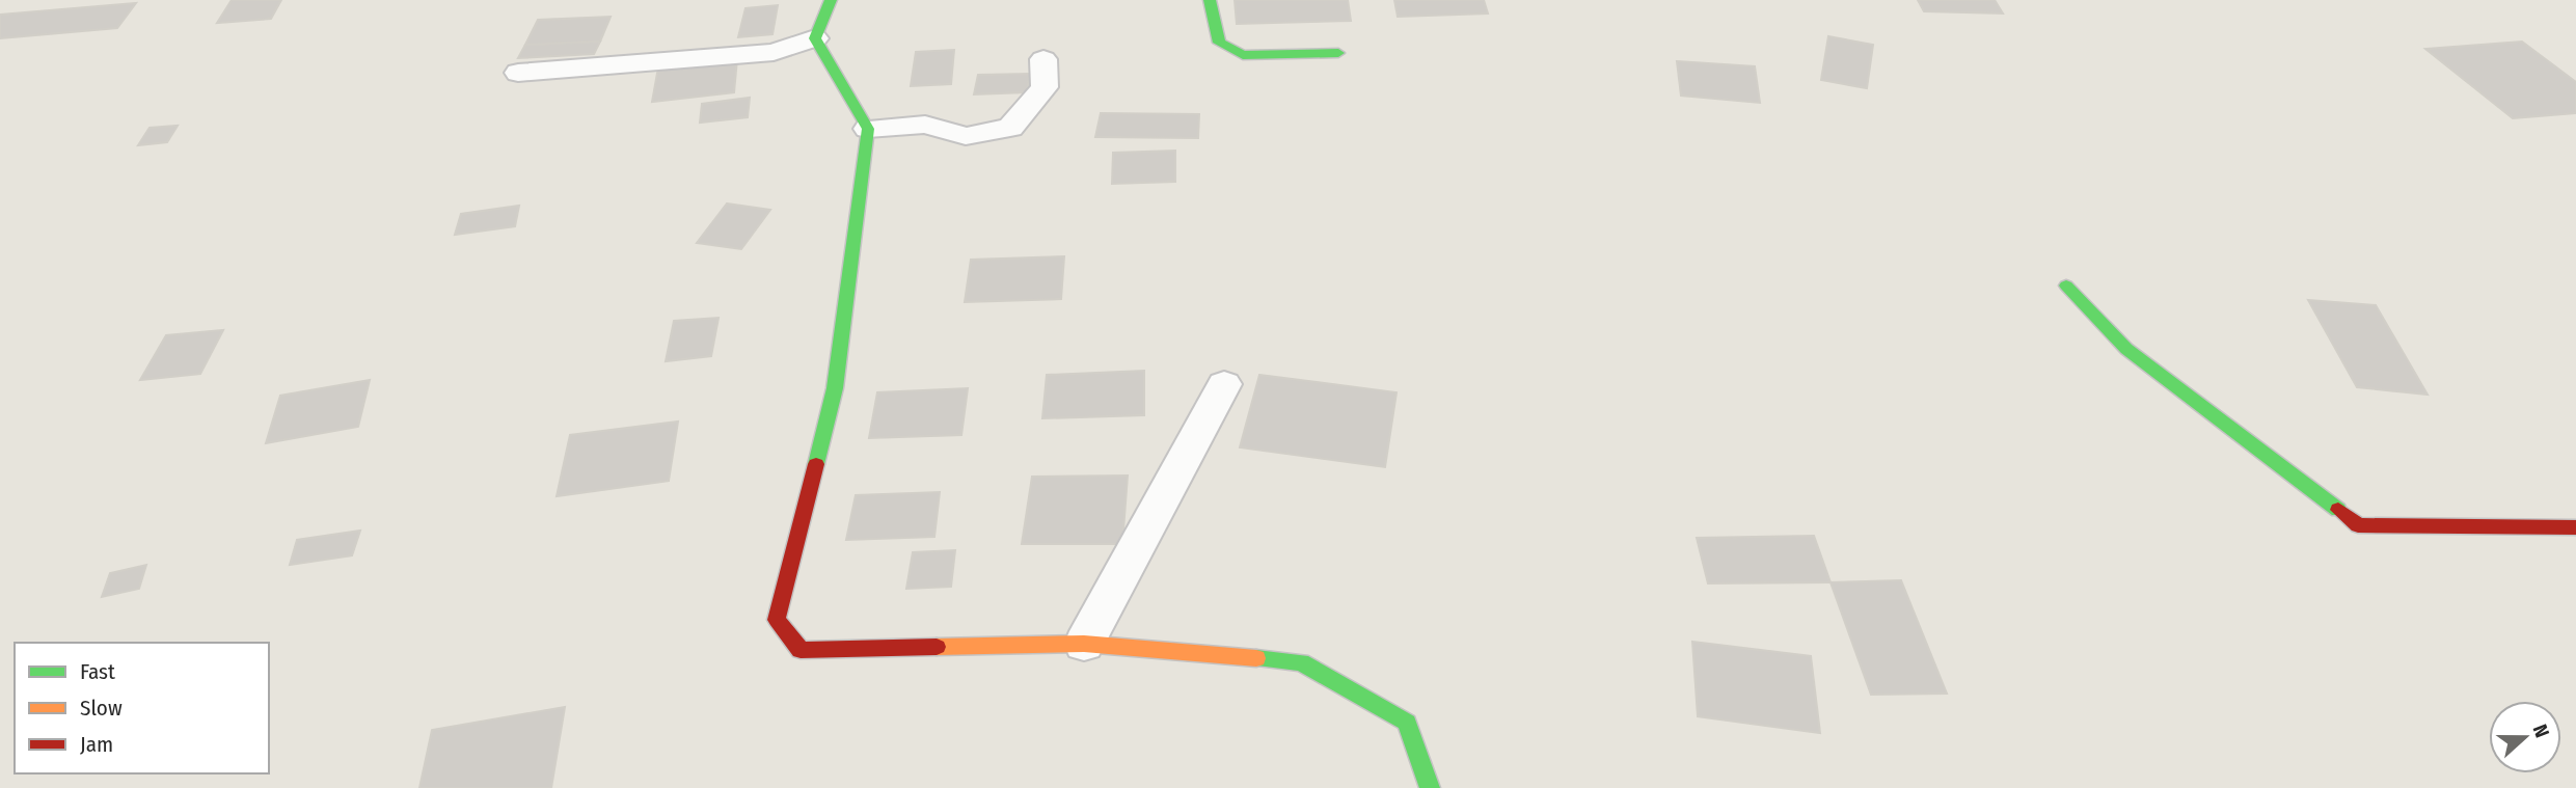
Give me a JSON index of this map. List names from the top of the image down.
{
  "legend": ["Fast", "Slow", "Jam"],
  "north": "right"
}
